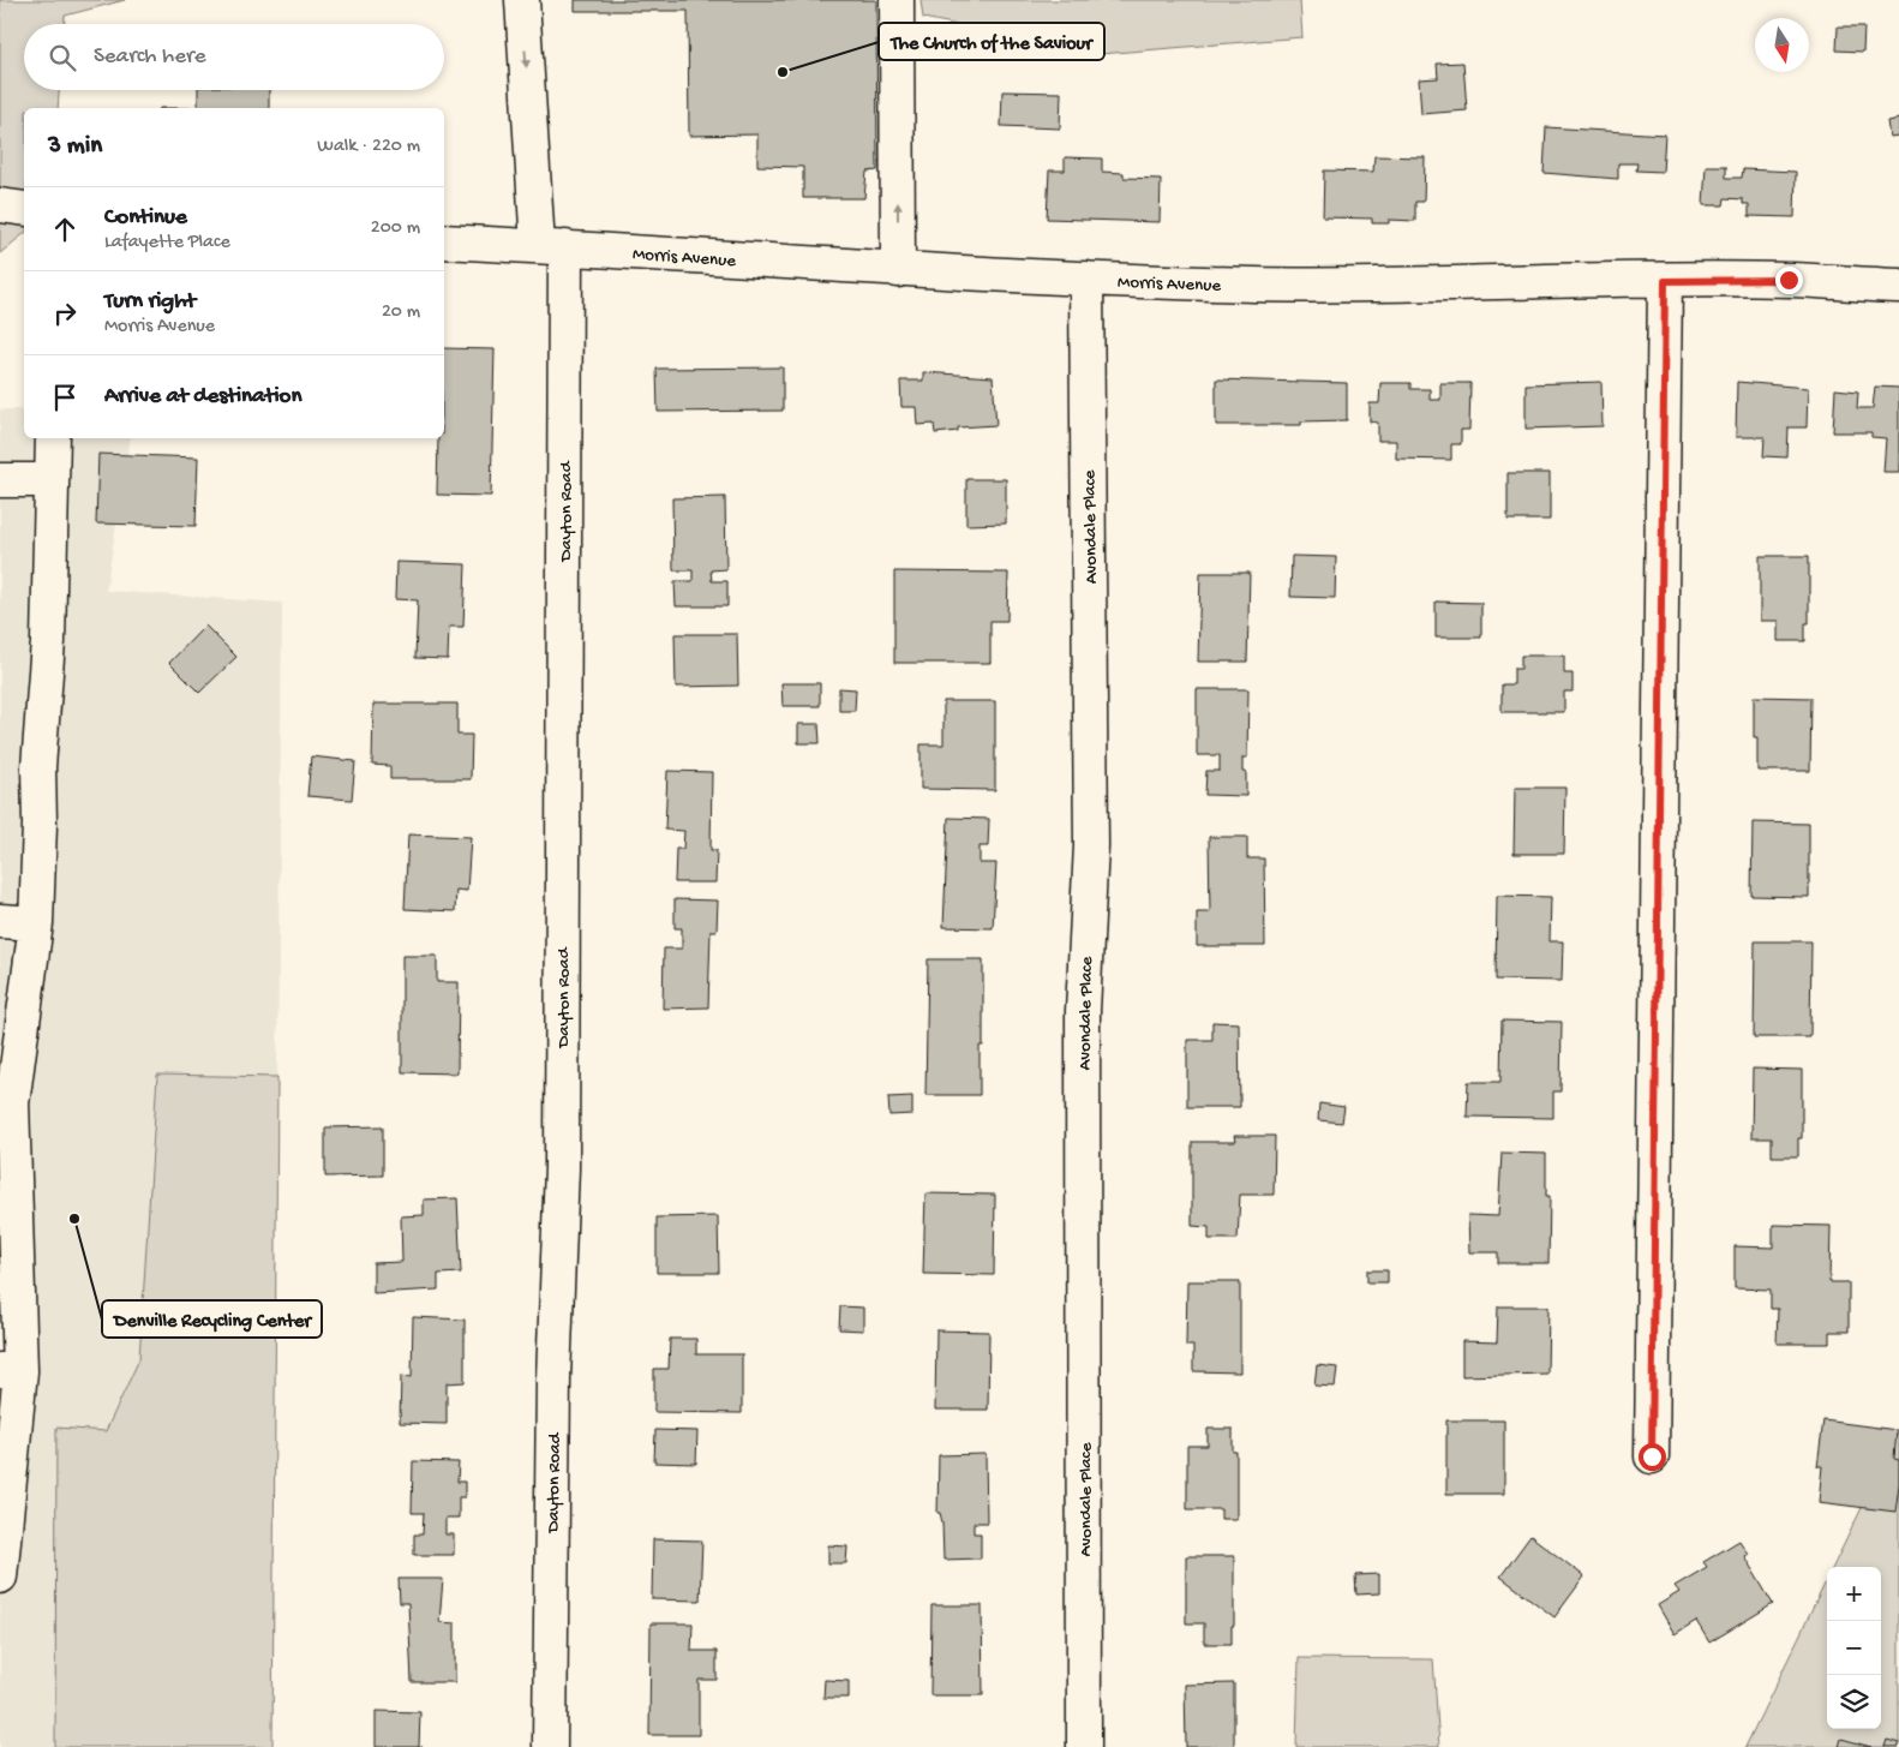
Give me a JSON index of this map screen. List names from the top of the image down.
{
  "streets": {
    "street": ["Morris Avenue", "Dayton Road", "Avondale Place"]
  },
  "crossings": [
    ["Morris Avenue", "Dayton Road"],
    ["Morris Avenue", "Avondale Place"]
  ],
  "places": ["The Church of the Saviour", "Denville Recycling Center"],
  "north": "bottom",
  "page": {
    "search": "Search here",
    "heading": ["3 min", "Walk · 220 m"],
    "list": [
      ["Continue", "Lafayette Place", "200 m"],
      ["Turn right", "Morris Avenue", "20 m"],
      "Arrive at destination"
    ],
    "map_buttons": ["+", "−"]
  }
}
